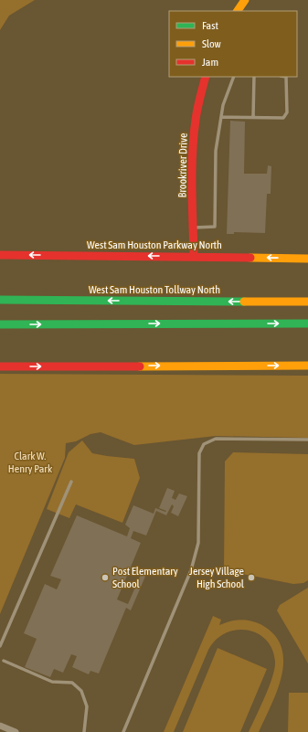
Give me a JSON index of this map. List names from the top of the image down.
{
  "streets": {
    "main road": ["Brookriver Drive", "West Sam Houston Parkway North", "West Sam Houston Tollway North"]
  },
  "crossings": [
    ["Brookriver Drive", "West Sam Houston Parkway North"]
  ],
  "parks": ["Clark W. Henry Park"],
  "places": ["Post Elementary School", "Jersey Village High School"],
  "legend": ["Fast", "Slow", "Jam"]
}
